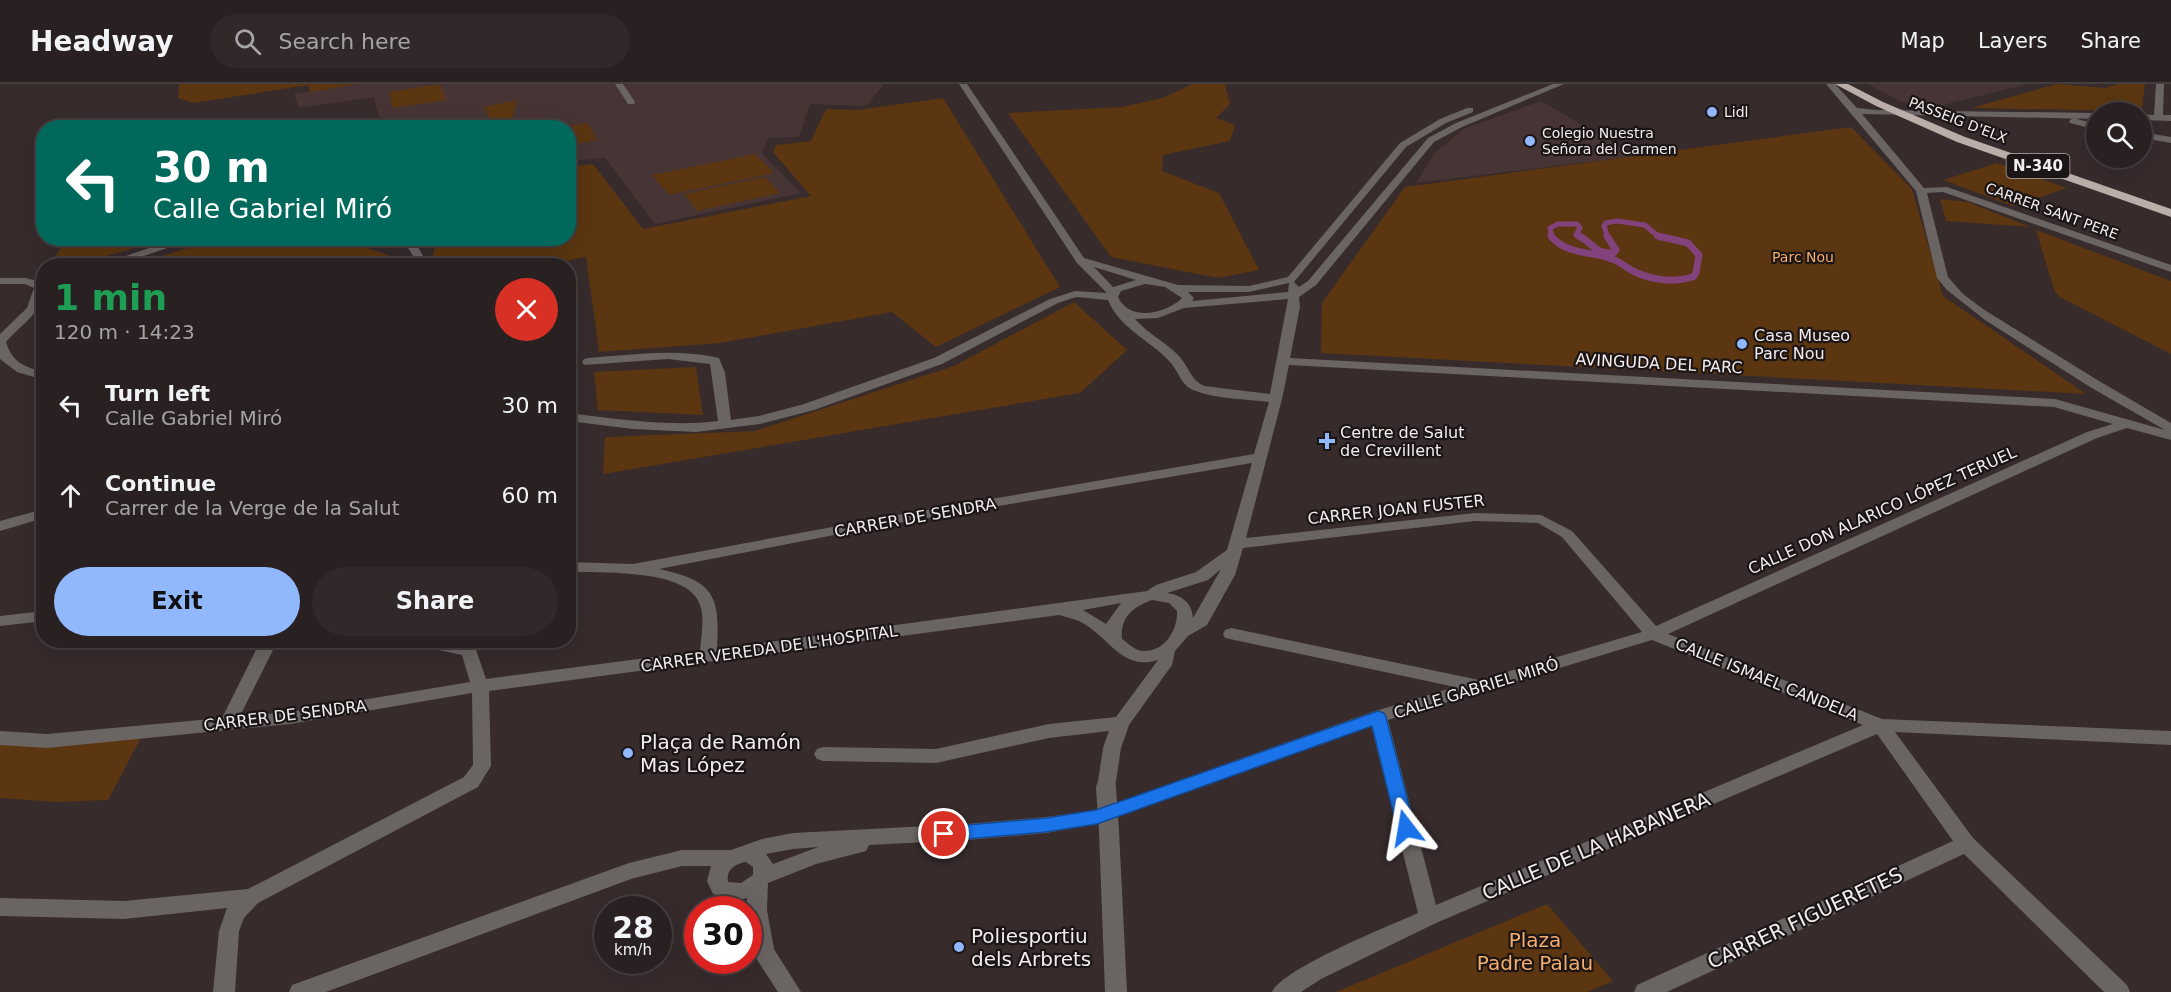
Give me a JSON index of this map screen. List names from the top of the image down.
{
  "streets": {
    "highway": ["PASSEIG D'ELX", "N-340"],
    "street": [
      "CARRER SANT PERE",
      "AVINGUDA DEL PARC",
      "CARRER JOAN FUSTER",
      "CALLE DON ALARICO LÓPEZ TERUEL",
      "CARRER DE SENDRA",
      "CARRER VEREDA DE L'HOSPITAL",
      "CALLE ISMAEL CANDELA",
      "CALLE GABRIEL MIRÓ",
      "CALLE DE LA HABANERA",
      "CARRER FIGUERETES"
    ]
  },
  "crossings": [
    ["AVINGUDA DEL PARC", "CALLE DON ALARICO LÓPEZ TERUEL"],
    ["CARRER JOAN FUSTER", "CALLE DON ALARICO LÓPEZ TERUEL"],
    ["CARRER JOAN FUSTER", "CALLE ISMAEL CANDELA"],
    ["CARRER JOAN FUSTER", "CALLE GABRIEL MIRÓ"],
    ["CALLE DON ALARICO LÓPEZ TERUEL", "CALLE ISMAEL CANDELA"],
    ["CALLE DON ALARICO LÓPEZ TERUEL", "CALLE GABRIEL MIRÓ"],
    ["CARRER DE SENDRA", "CARRER VEREDA DE L'HOSPITAL"],
    ["CALLE ISMAEL CANDELA", "CALLE GABRIEL MIRÓ"],
    ["CALLE ISMAEL CANDELA", "CALLE DE LA HABANERA"]
  ],
  "parks": ["Parc Nou", "Plaza Padre Palau"],
  "places": {
    "other": [
      "Lidl",
      "Colegio Nuestra Señora del Carmen",
      "Casa Museo Parc Nou",
      "Plaça de Ramón Mas López",
      "Poliesportiu dels Arbrets"
    ],
    "health": ["Centre de Salut de Crevillent"]
  },
  "page": {
    "header": "Headway",
    "search": "Search here",
    "nav": ["Map", "Layers", "Share"],
    "turn": ["30 m", "Calle Gabriel Miró"],
    "heading": ["1 min", "120 m · 14:23"],
    "list": [
      {
        "name": "Turn left",
        "note": "Calle Gabriel Miró",
        "value": "30 m"
      },
      {
        "name": "Continue",
        "note": "Carrer de la Verge de la Salut",
        "value": "60 m"
      }
    ],
    "buttons": ["Exit", "Share"],
    "speed": "28 km/h",
    "limit": "30"
  }
}
